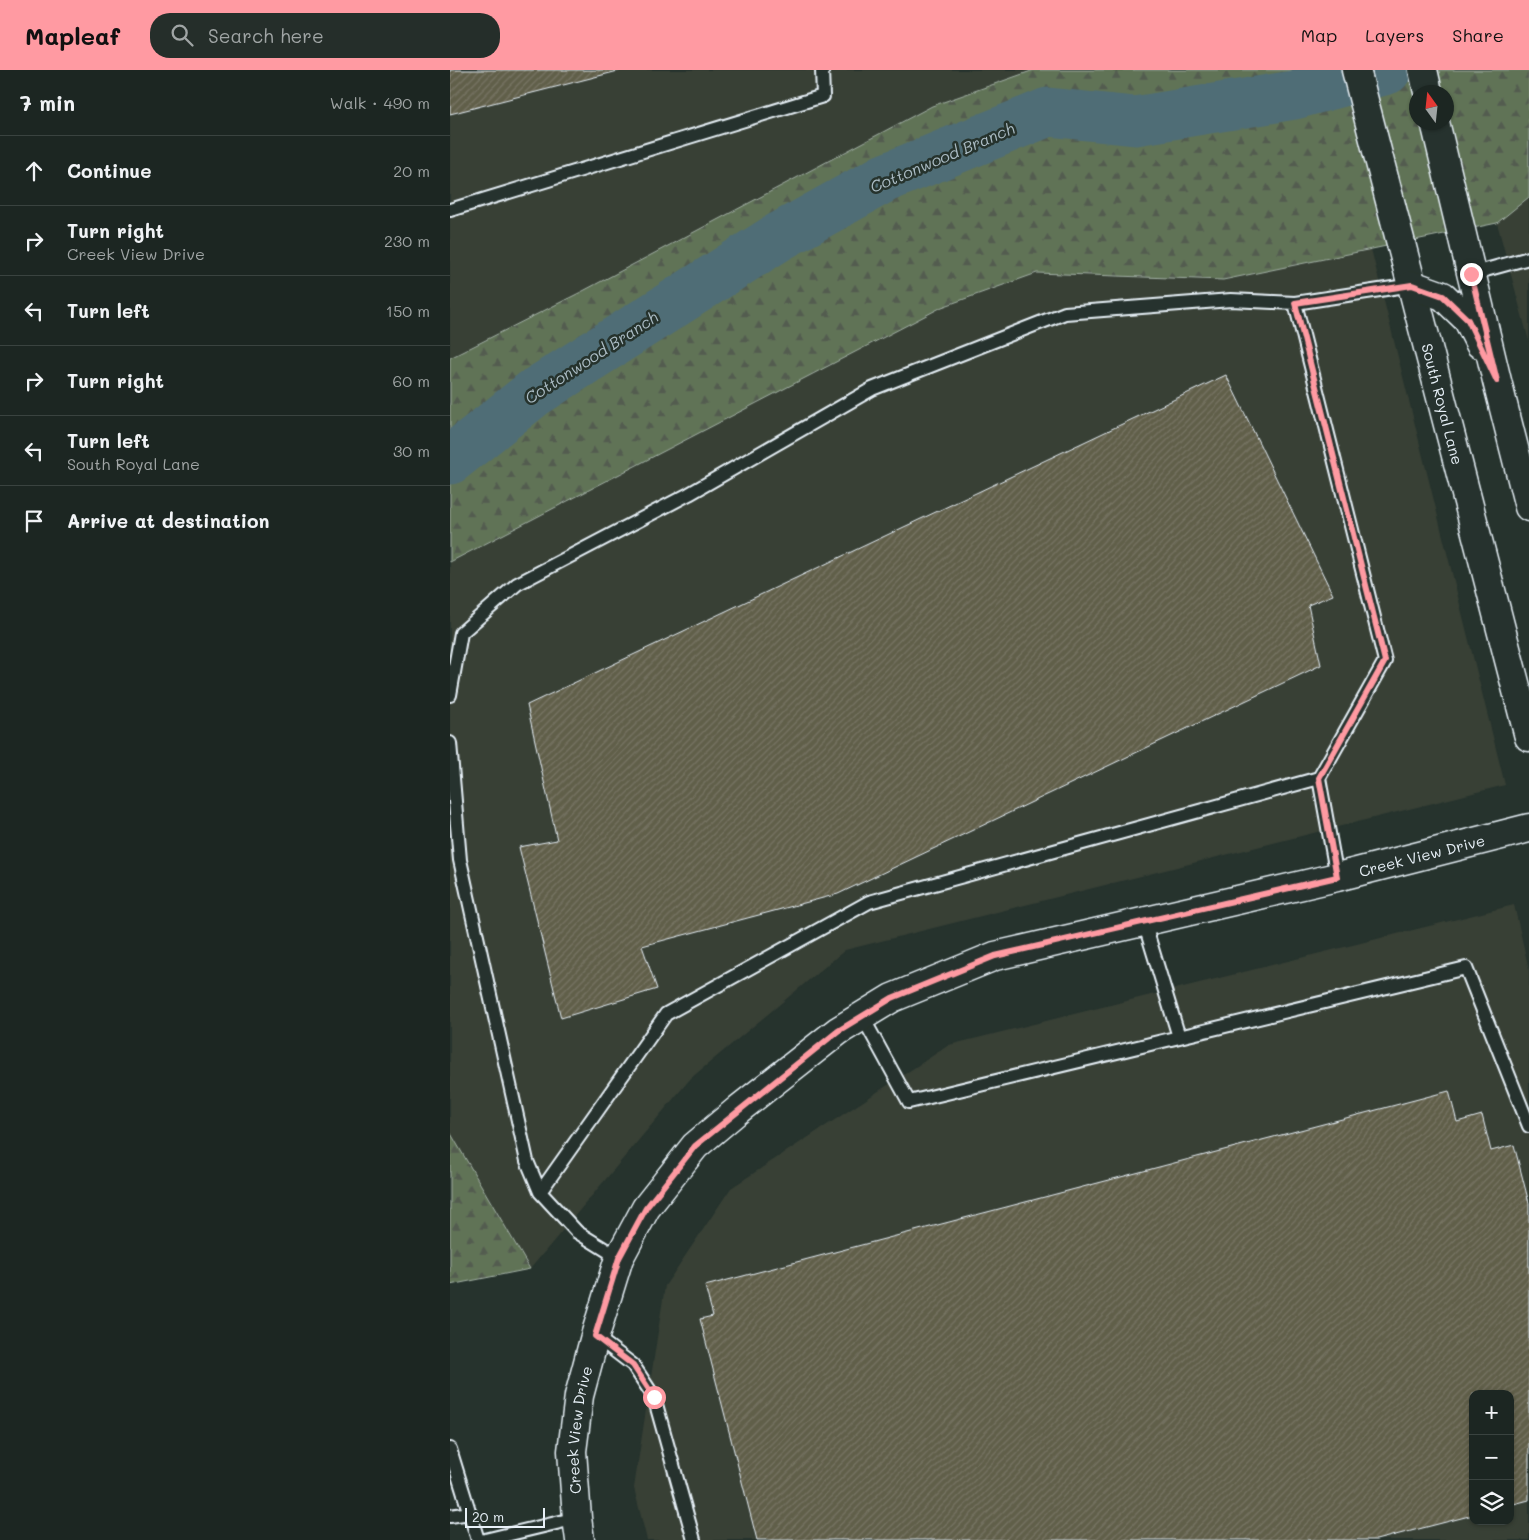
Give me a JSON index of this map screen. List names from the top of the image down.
{
  "streets": {
    "street": ["South Royal Lane", "Creek View Drive"]
  },
  "water": ["Cottonwood Branch"],
  "scale_bar": "20 m",
  "north": "top",
  "page": {
    "header": "Mapleaf",
    "search": "Search here",
    "nav": ["Map", "Layers", "Share"],
    "heading": ["7 min", "Walk · 490 m"],
    "list": [
      ["Continue", "20 m"],
      ["Turn right", "Creek View Drive", "230 m"],
      ["Turn left", "150 m"],
      ["Turn right", "60 m"],
      ["Turn left", "South Royal Lane", "30 m"],
      "Arrive at destination"
    ],
    "map_buttons": ["+", "−"],
    "scale": "20 m"
  }
}
